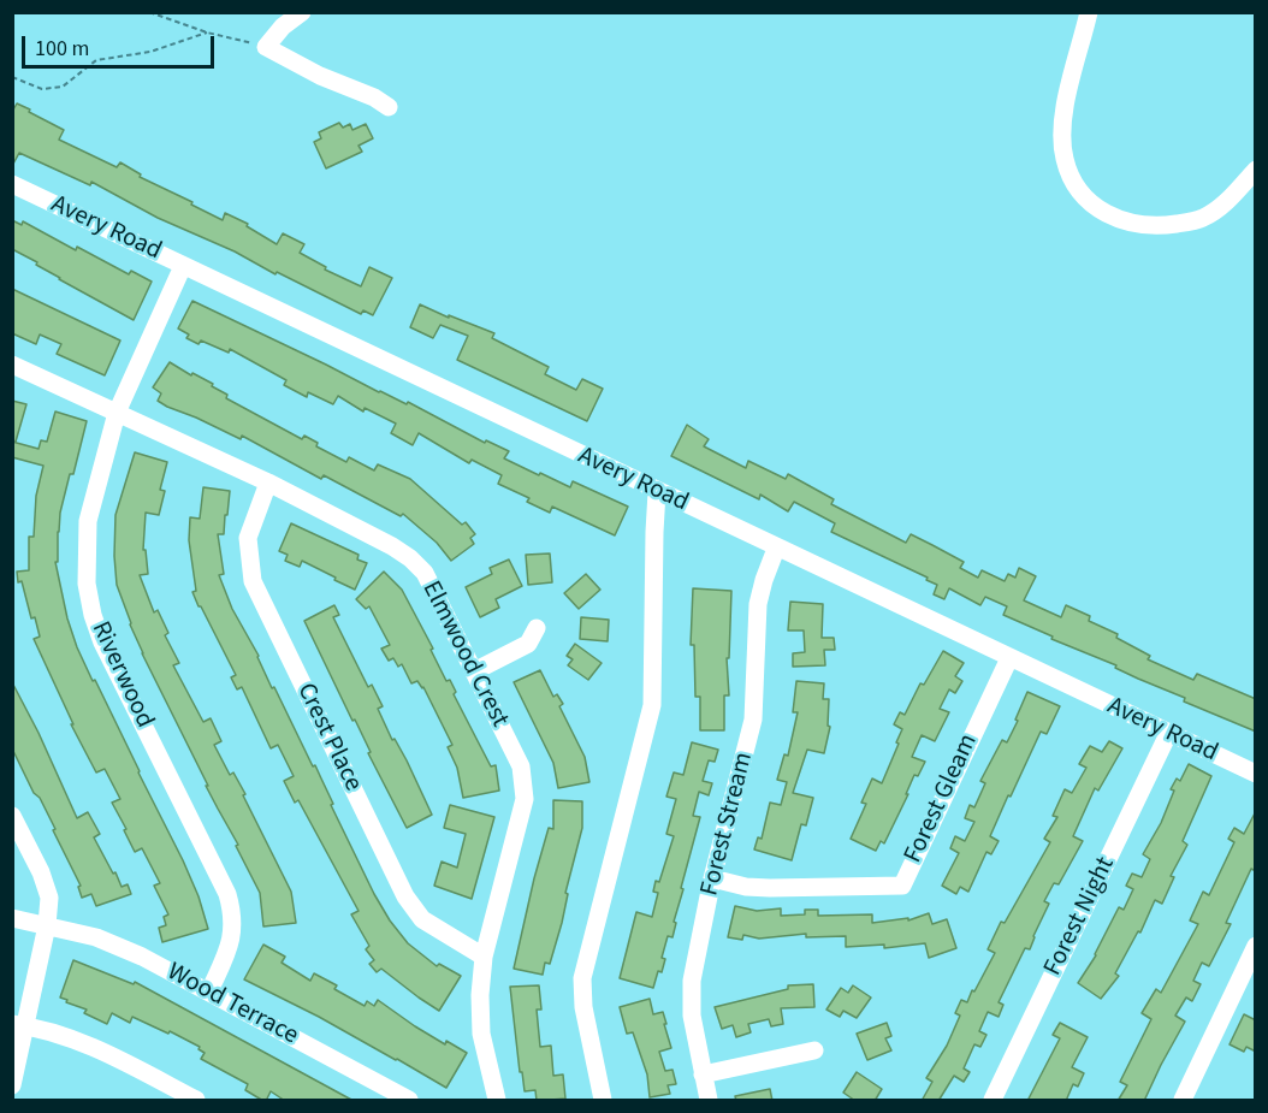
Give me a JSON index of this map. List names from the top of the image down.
{
  "streets": {
    "street": [
      "Avery Road",
      "Elmwood Crest",
      "Riverwood",
      "Crest Place",
      "Forest Gleam",
      "Forest Stream",
      "Forest Night",
      "Wood Terrace"
    ]
  },
  "crossings": [
    ["Avery Road", "Riverwood"],
    ["Avery Road", "Forest Gleam"],
    ["Avery Road", "Forest Stream"],
    ["Avery Road", "Forest Night"],
    ["Elmwood Crest", "Riverwood"],
    ["Elmwood Crest", "Crest Place"],
    ["Riverwood", "Wood Terrace"],
    ["Forest Gleam", "Forest Stream"]
  ],
  "scale_bar": "100 m"
}
